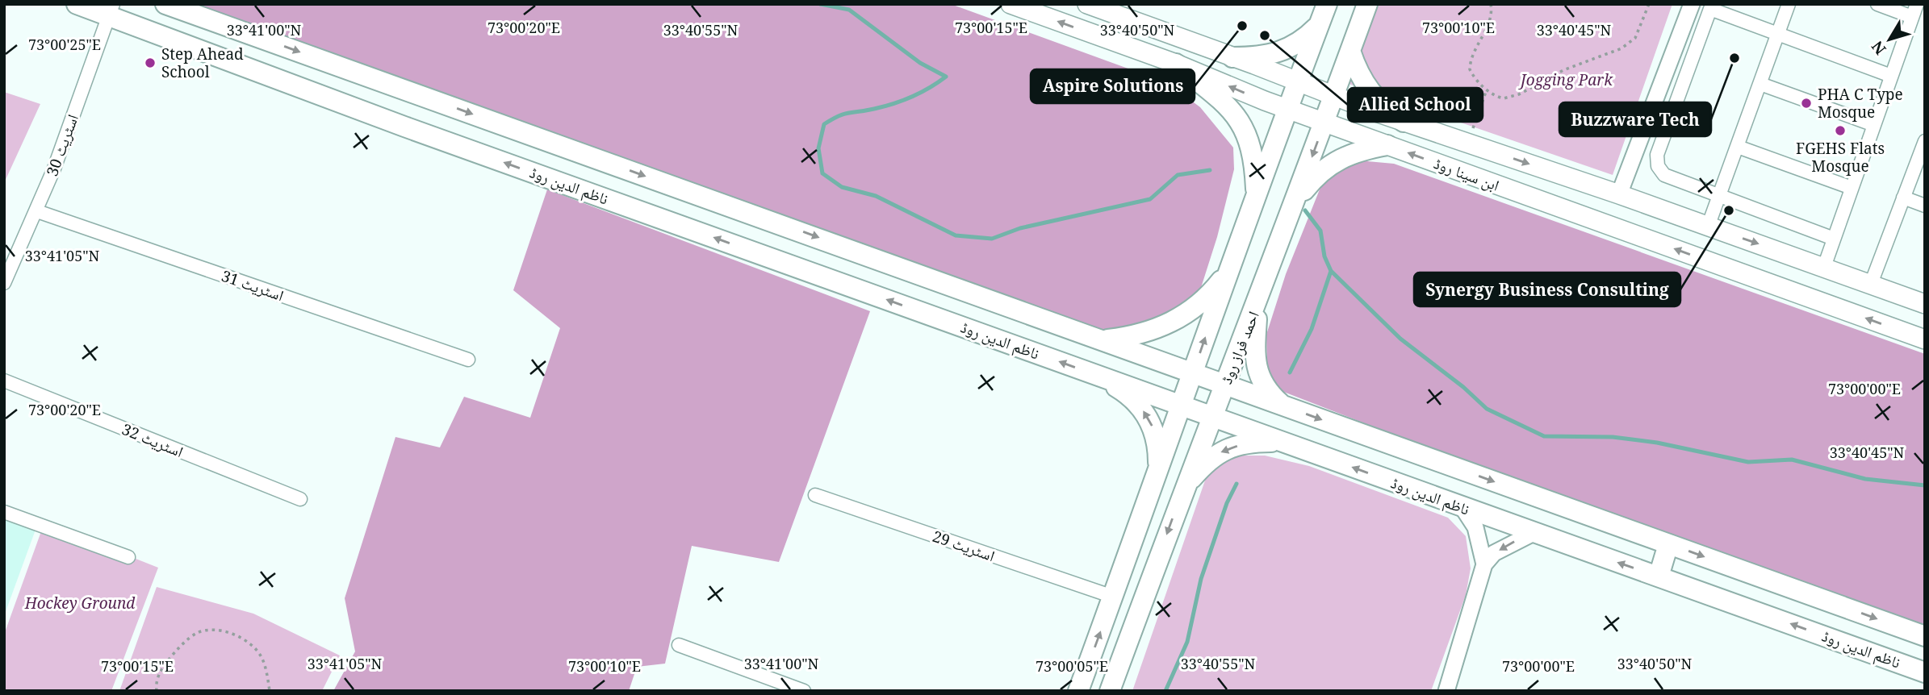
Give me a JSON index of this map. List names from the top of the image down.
{
  "streets": {
    "main road": ["ابن سینا روڈ", "ناظم الدین روڈ", "احمد فراز روڈ"],
    "street": [
      "اسٹریٹ 30",
      "اسٹریٹ 31",
      "اسٹریٹ 32",
      "اسٹریٹ 29"
    ]
  },
  "crossings": [
    ["اسٹریٹ 30", "ناظم الدین روڈ"],
    ["اسٹریٹ 30", "اسٹریٹ 31"],
    ["ابن سینا روڈ", "احمد فراز روڈ"],
    ["ناظم الدین روڈ", "احمد فراز روڈ"]
  ],
  "parks": ["Jogging Park", "Hockey Ground"],
  "places": [
    "Aspire Solutions",
    "Allied School",
    "Buzzware Tech",
    "Step Ahead School",
    "PHA C Type Mosque",
    "FGEHS Flats Mosque",
    "Synergy Business Consulting"
  ],
  "north": "bottom left",
  "coordinates": [
    "73°00'20\"E",
    "73°00'15\"E",
    "73°00'10\"E",
    "33°41'00\"N",
    "33°40'55\"N",
    "33°40'50\"N",
    "33°40'45\"N",
    "73°00'25\"E",
    "33°41'05\"N",
    "73°00'00\"E",
    "73°00'05\"E"
  ]
}
